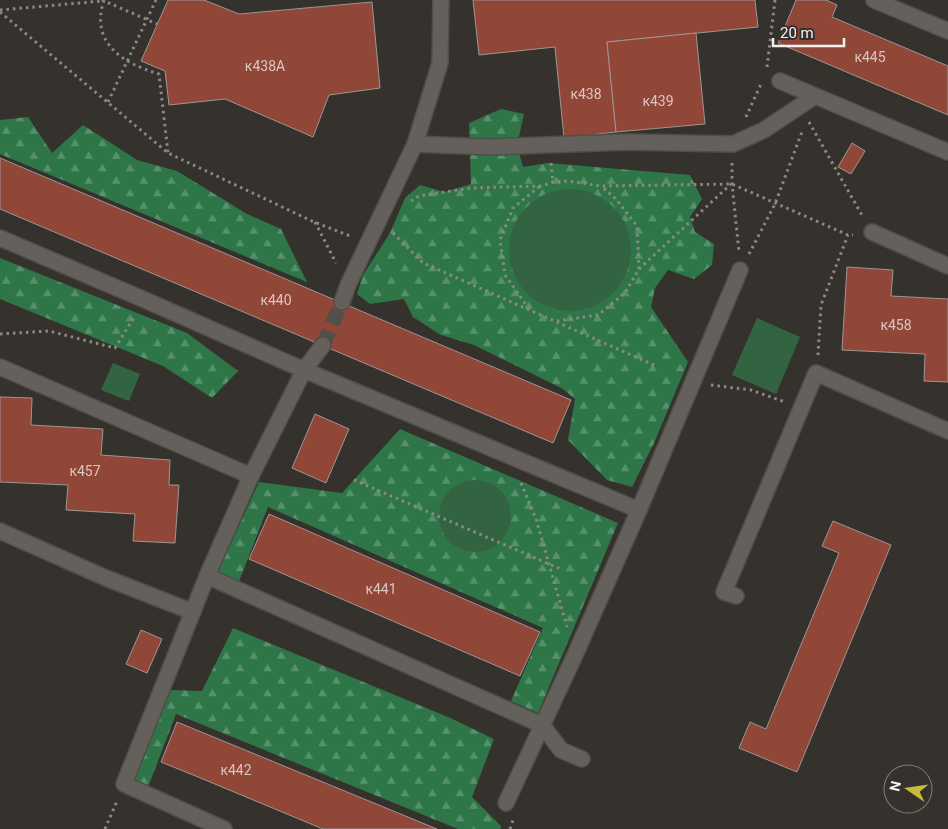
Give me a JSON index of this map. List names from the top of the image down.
{
  "house_numbers": [
    "к445",
    "к438А",
    "к438",
    "к439",
    "к440",
    "к458",
    "к457",
    "к441",
    "к442"
  ],
  "scale_bar": "20 m",
  "north": "left"
}
